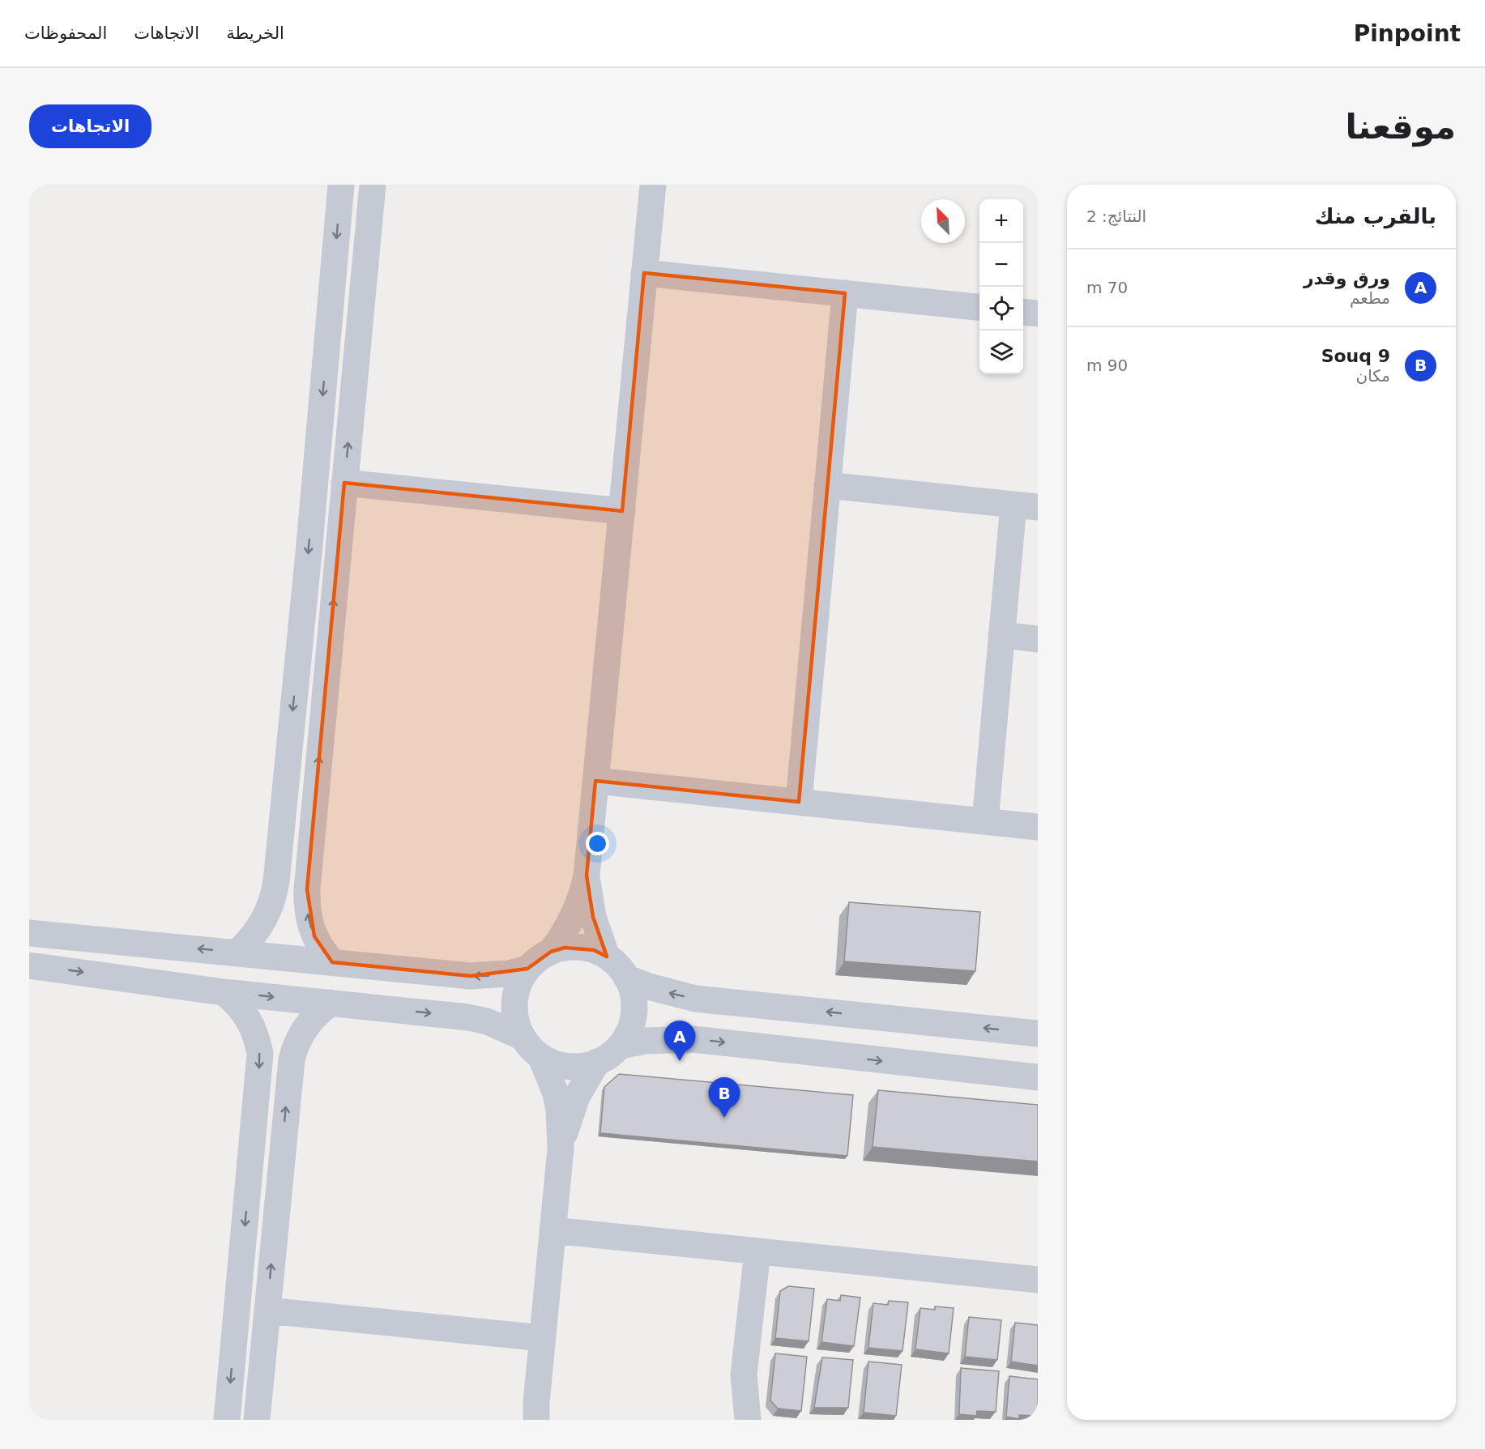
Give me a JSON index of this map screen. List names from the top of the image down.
{
  "north": "top left",
  "page": {
    "header": "Pinpoint",
    "nav": ["الخريطة", "الاتجاهات", "المحفوظات"],
    "buttons": "الاتجاهات",
    "title": "موقعنا",
    "heading": ["بالقرب منك", "النتائج: 2"],
    "map_buttons": ["+", "−"],
    "list": [
      {
        "mark": "A",
        "name": "ورق وقدر",
        "note": "مطعم",
        "value": "70 m"
      },
      {
        "mark": "B",
        "name": "Souq 9",
        "note": "مكان",
        "value": "90 m"
      }
    ],
    "pins": ["A", "B"]
  }
}
